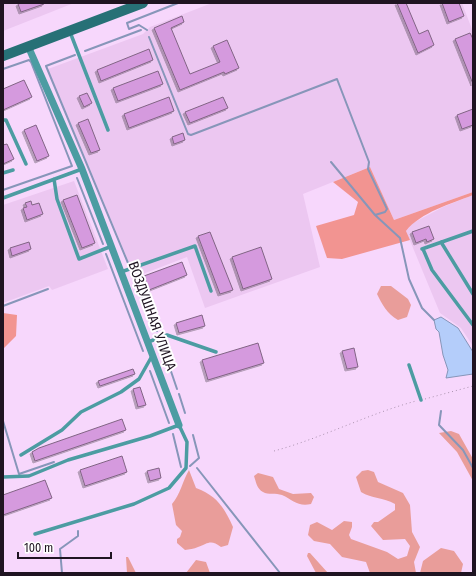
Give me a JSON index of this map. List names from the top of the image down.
{
  "streets": {
    "street": ["ВОЗДУШНАЯ УЛИЦА"]
  },
  "scale_bar": "100 m"
}
